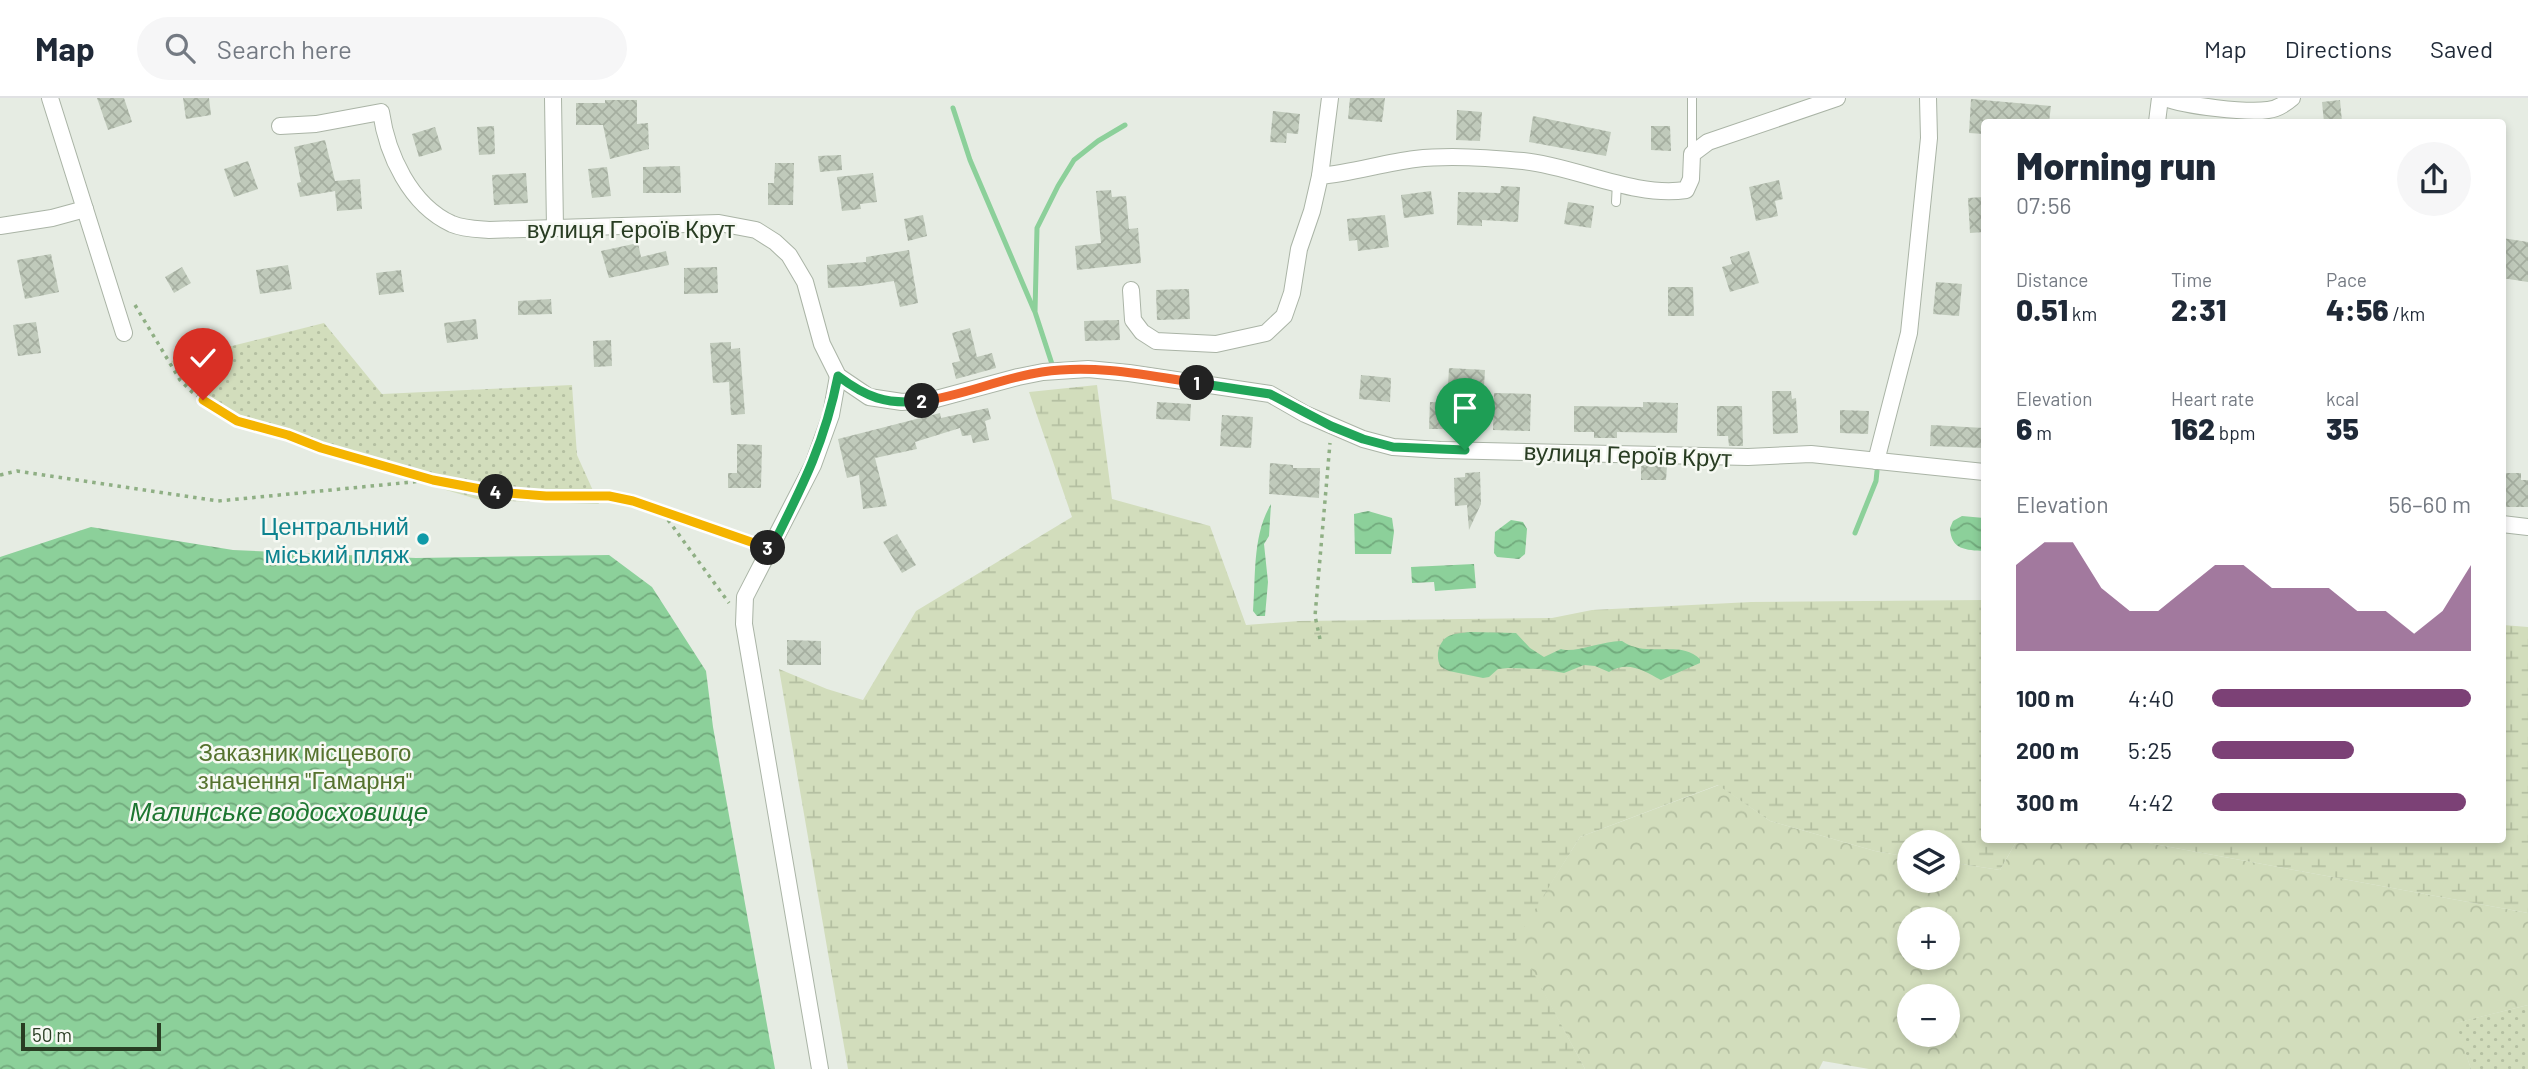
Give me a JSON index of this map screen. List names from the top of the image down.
{
  "streets": {
    "street": ["вулиця Героїв Крут"]
  },
  "water": ["Малинське водосховище"],
  "parks": ["Заказник місцевого значення \"Гамарня\""],
  "places": ["Центральний міський пляж"],
  "scale_bar": "50 m",
  "page": {
    "header": "Map",
    "search": "Search here",
    "nav": ["Map", "Directions", "Saved"],
    "heading": ["Morning run", "07:56"],
    "stats": [
      ["Distance", "0.51 km"],
      ["Time", "2:31"],
      ["Pace", "4:56 /km"],
      ["Elevation", "6 m"],
      ["Heart rate", "162 bpm"],
      ["kcal", "35"]
    ],
    "pins": [
      "1",
      "2",
      "4",
      "3"
    ],
    "chart": ["Elevation", "56–60 m"],
    "list": [
      {
        "name": "100 m",
        "note": "4:40"
      },
      {
        "name": "200 m",
        "note": "5:25"
      },
      {
        "name": "300 m",
        "note": "4:42"
      }
    ],
    "map_buttons": ["+", "−"],
    "scale": "50 m"
  }
}
